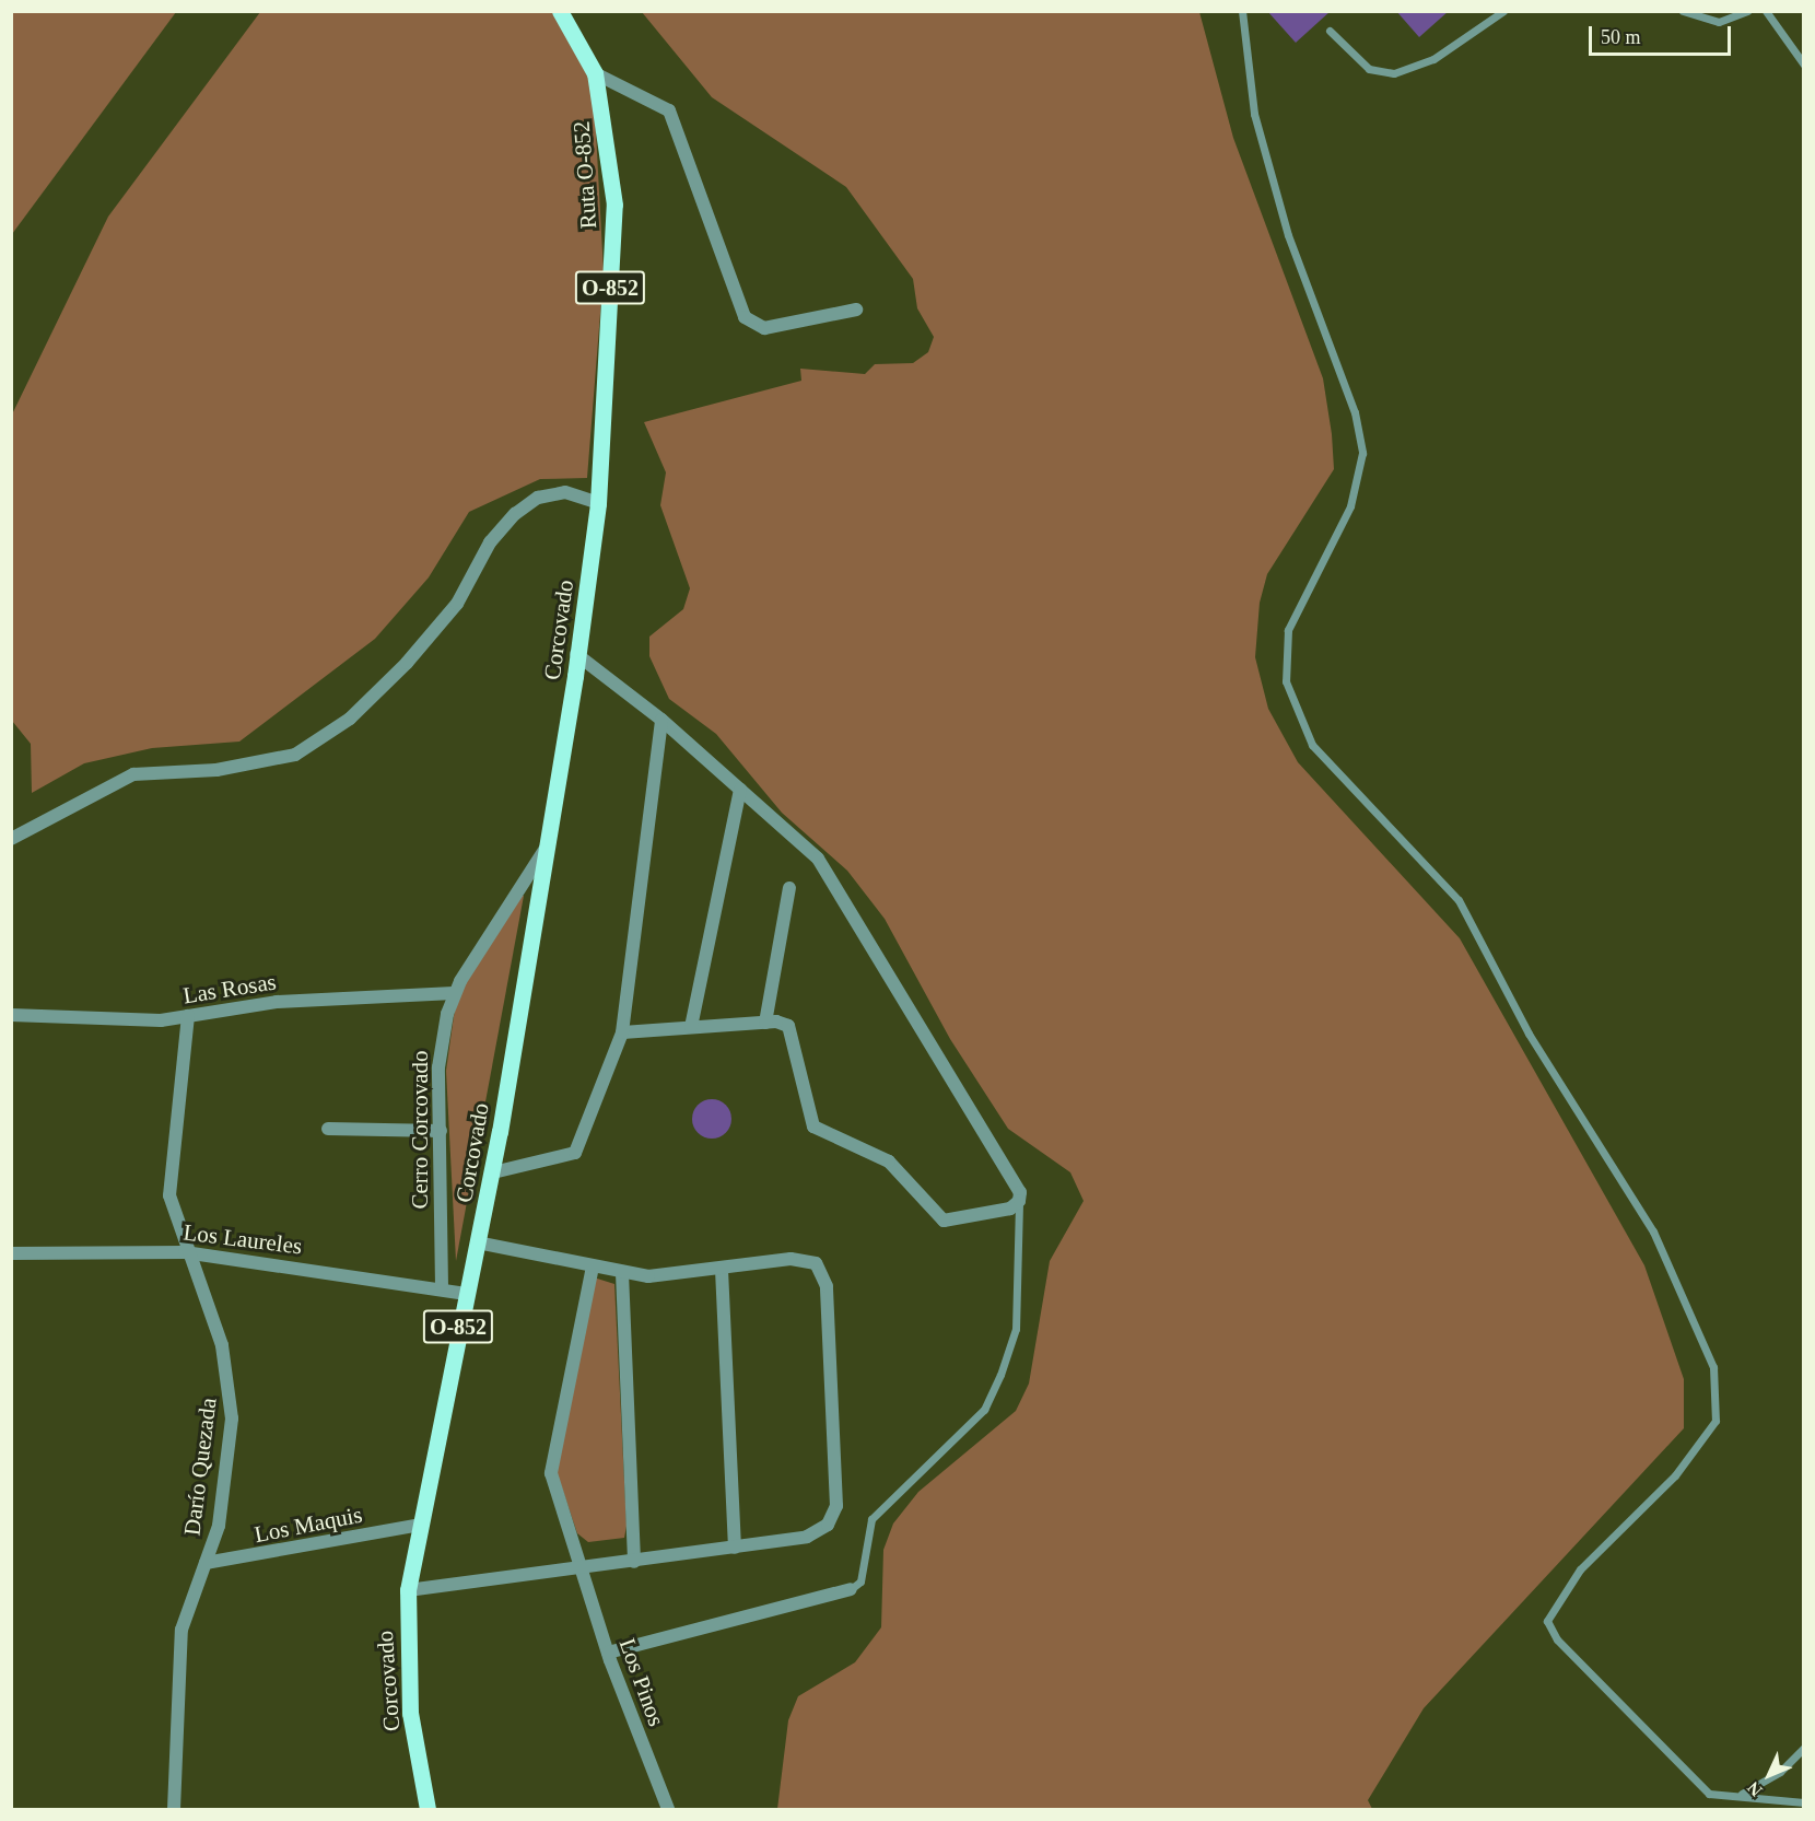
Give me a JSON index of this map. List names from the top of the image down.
{
  "streets": {
    "main road": ["Ruta O-852", "O-852", "Corcovado"],
    "street": [
      "Las Rosas",
      "Cerro Corcovado",
      "Los Laureles",
      "Darío Quezada",
      "Los Maquis",
      "Los Pinos"
    ]
  },
  "crossings": [
    ["Ruta O-852", "Corcovado"],
    ["Corcovado", "Cerro Corcovado"],
    ["Corcovado", "Los Laureles"],
    ["Corcovado", "Los Maquis"],
    ["Las Rosas", "Cerro Corcovado"],
    ["Las Rosas", "Darío Quezada"],
    ["Cerro Corcovado", "Los Laureles"],
    ["Los Laureles", "Darío Quezada"],
    ["Darío Quezada", "Los Maquis"]
  ],
  "scale_bar": "50 m",
  "north": "bottom left"
}
